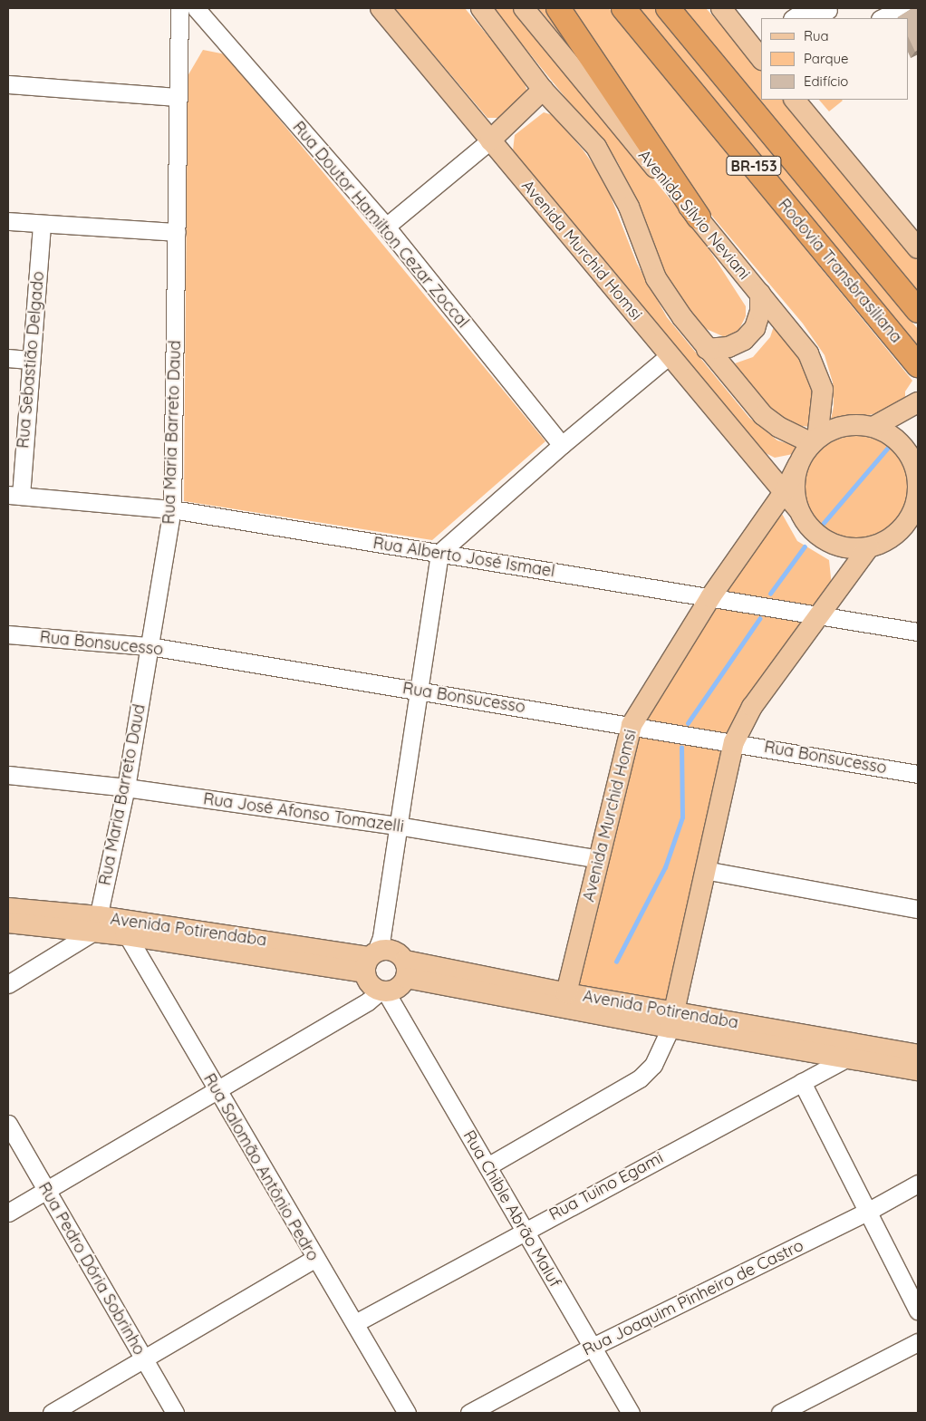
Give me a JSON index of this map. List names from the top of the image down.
{
  "streets": {
    "highway": ["BR-153", "Rodovia Transbrasiliana"],
    "main road": ["Avenida Sílvio Neviani", "Avenida Murchid Homsi", "Avenida Potirendaba"],
    "street": [
      "Rua Doutor Hamilton Cezar Zoccal",
      "Rua Sebastião Delgado",
      "Rua Maria Barreto Daud",
      "Rua Alberto José Ismael",
      "Rua Bonsucesso",
      "Rua José Afonso Tomazelli",
      "Rua Salomão Antônio Pedro",
      "Rua Tuino Egami",
      "Rua Chible Abrão Maluf",
      "Rua Pedro Dória Sobrinho",
      "Rua Joaquim Pinheiro de Castro"
    ]
  },
  "crossings": [
    ["Avenida Sílvio Neviani", "Avenida Murchid Homsi"],
    ["Avenida Murchid Homsi", "Rua Alberto José Ismael"],
    ["Avenida Murchid Homsi", "Rua Bonsucesso"],
    ["Avenida Murchid Homsi", "Rua José Afonso Tomazelli"],
    ["Avenida Murchid Homsi", "Avenida Potirendaba"],
    ["Rua Sebastião Delgado", "Rua Alberto José Ismael"],
    ["Rua Maria Barreto Daud", "Rua Alberto José Ismael"],
    ["Rua Maria Barreto Daud", "Rua Bonsucesso"],
    ["Rua Maria Barreto Daud", "Rua José Afonso Tomazelli"],
    ["Rua Maria Barreto Daud", "Avenida Potirendaba"],
    ["Rua Maria Barreto Daud", "Rua Salomão Antônio Pedro"],
    ["Avenida Potirendaba", "Rua Salomão Antônio Pedro"],
    ["Avenida Potirendaba", "Rua Tuino Egami"],
    ["Avenida Potirendaba", "Rua Chible Abrão Maluf"],
    ["Rua Salomão Antônio Pedro", "Rua Tuino Egami"],
    ["Rua Tuino Egami", "Rua Chible Abrão Maluf"],
    ["Rua Chible Abrão Maluf", "Rua Joaquim Pinheiro de Castro"]
  ],
  "legend": ["Rua", "Parque", "Edifício"]
}
